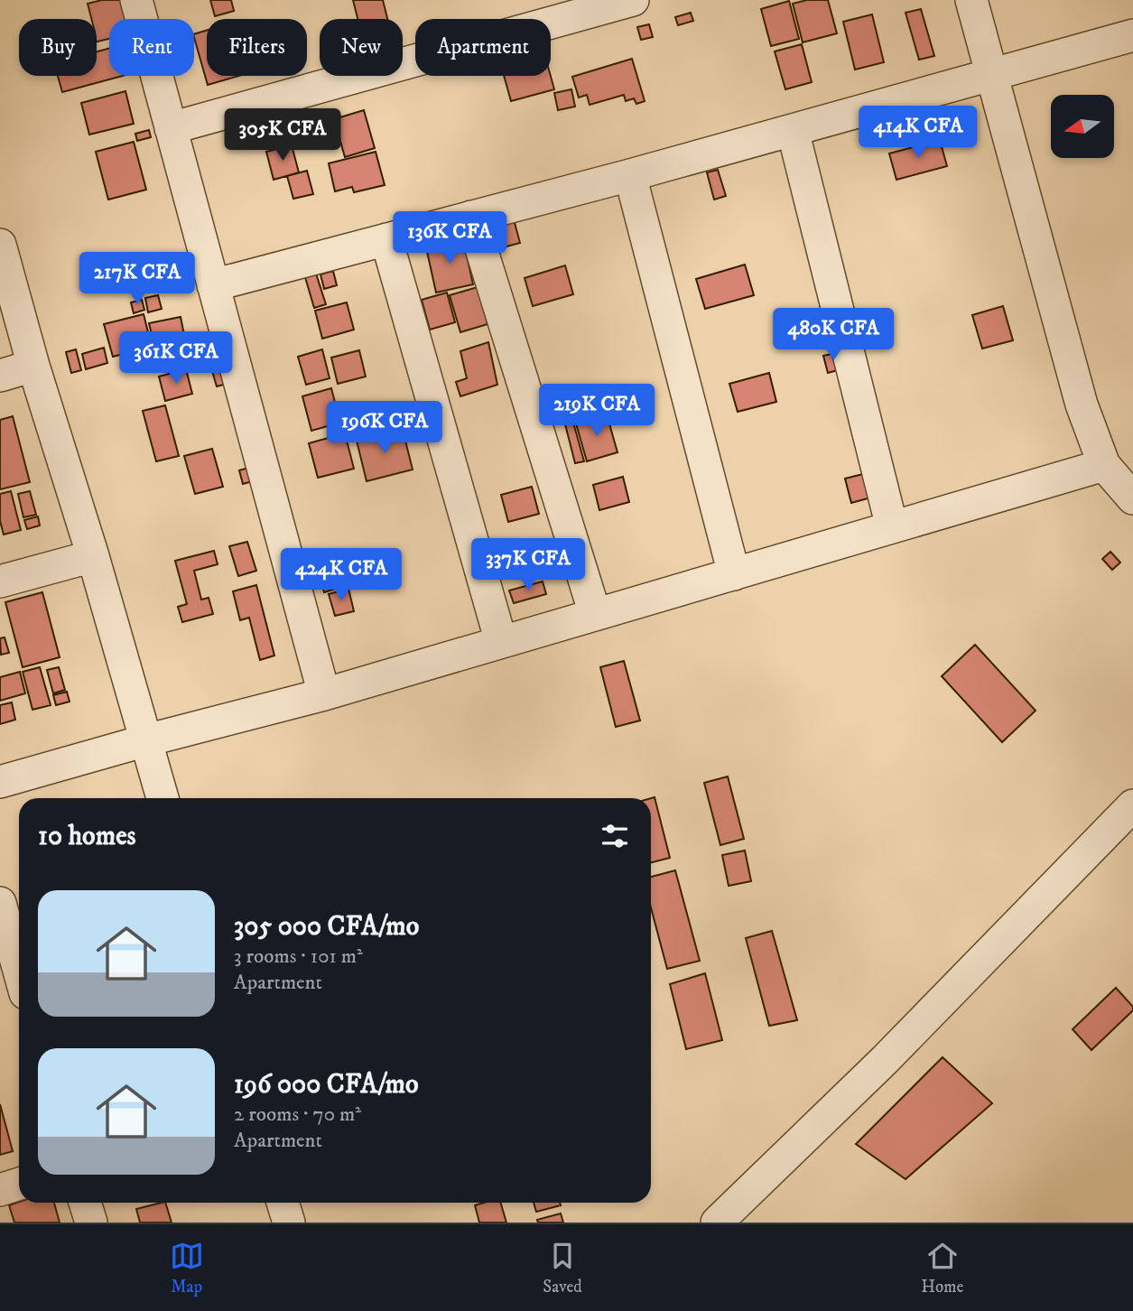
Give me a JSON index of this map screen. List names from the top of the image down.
{
  "north": "left",
  "page": {
    "chip": [
      "Buy",
      "Rent",
      "Filters",
      "New",
      "Apartment"
    ],
    "price": [
      "414K CFA",
      "305K CFA",
      "136K CFA",
      "217K CFA",
      "480K CFA",
      "361K CFA",
      "219K CFA",
      "196K CFA",
      "337K CFA",
      "424K CFA"
    ],
    "heading": "10 homes",
    "list": [
      {
        "name": "305 000 CFA/mo",
        "note": "3 rooms · 101 m² · Apartment"
      },
      {
        "name": "196 000 CFA/mo",
        "note": "2 rooms · 70 m² · Apartment"
      }
    ],
    "tabs": ["Map", "Saved", "Home"]
  }
}
